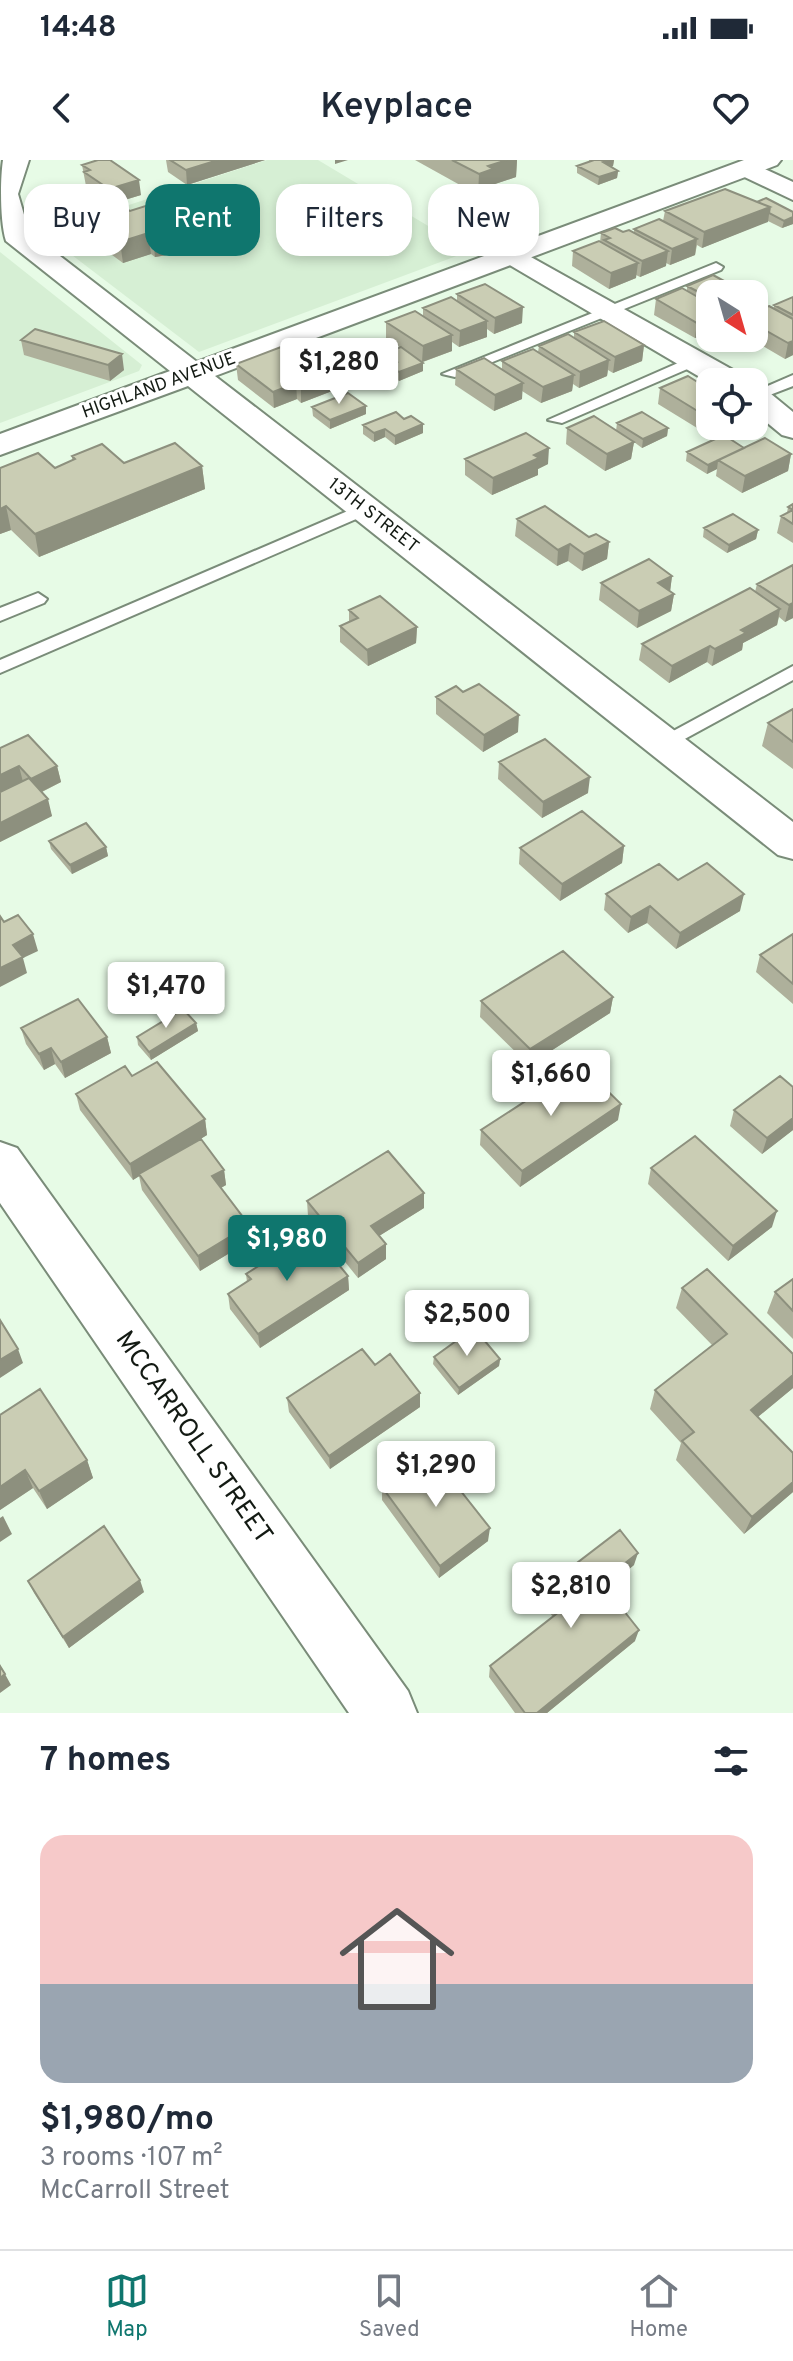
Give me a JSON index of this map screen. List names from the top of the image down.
{
  "streets": {
    "main road": ["HIGHLAND AVENUE", "13TH STREET", "MCCARROLL STREET"]
  },
  "crossings": [
    ["HIGHLAND AVENUE", "13TH STREET"]
  ],
  "north": "bottom right",
  "page": {
    "status": "14:48",
    "header": "Keyplace",
    "chip": [
      "Buy",
      "Rent",
      "Filters",
      "New"
    ],
    "price": [
      "$1,280",
      "$1,470",
      "$1,660",
      "$1,980",
      "$2,500",
      "$1,290",
      "$2,810"
    ],
    "heading": "7 homes",
    "list": [
      {
        "name": "$1,980/mo",
        "note": "3 rooms · 107 m² · McCarroll Street"
      }
    ],
    "tabs": ["Map", "Saved", "Home"]
  }
}
